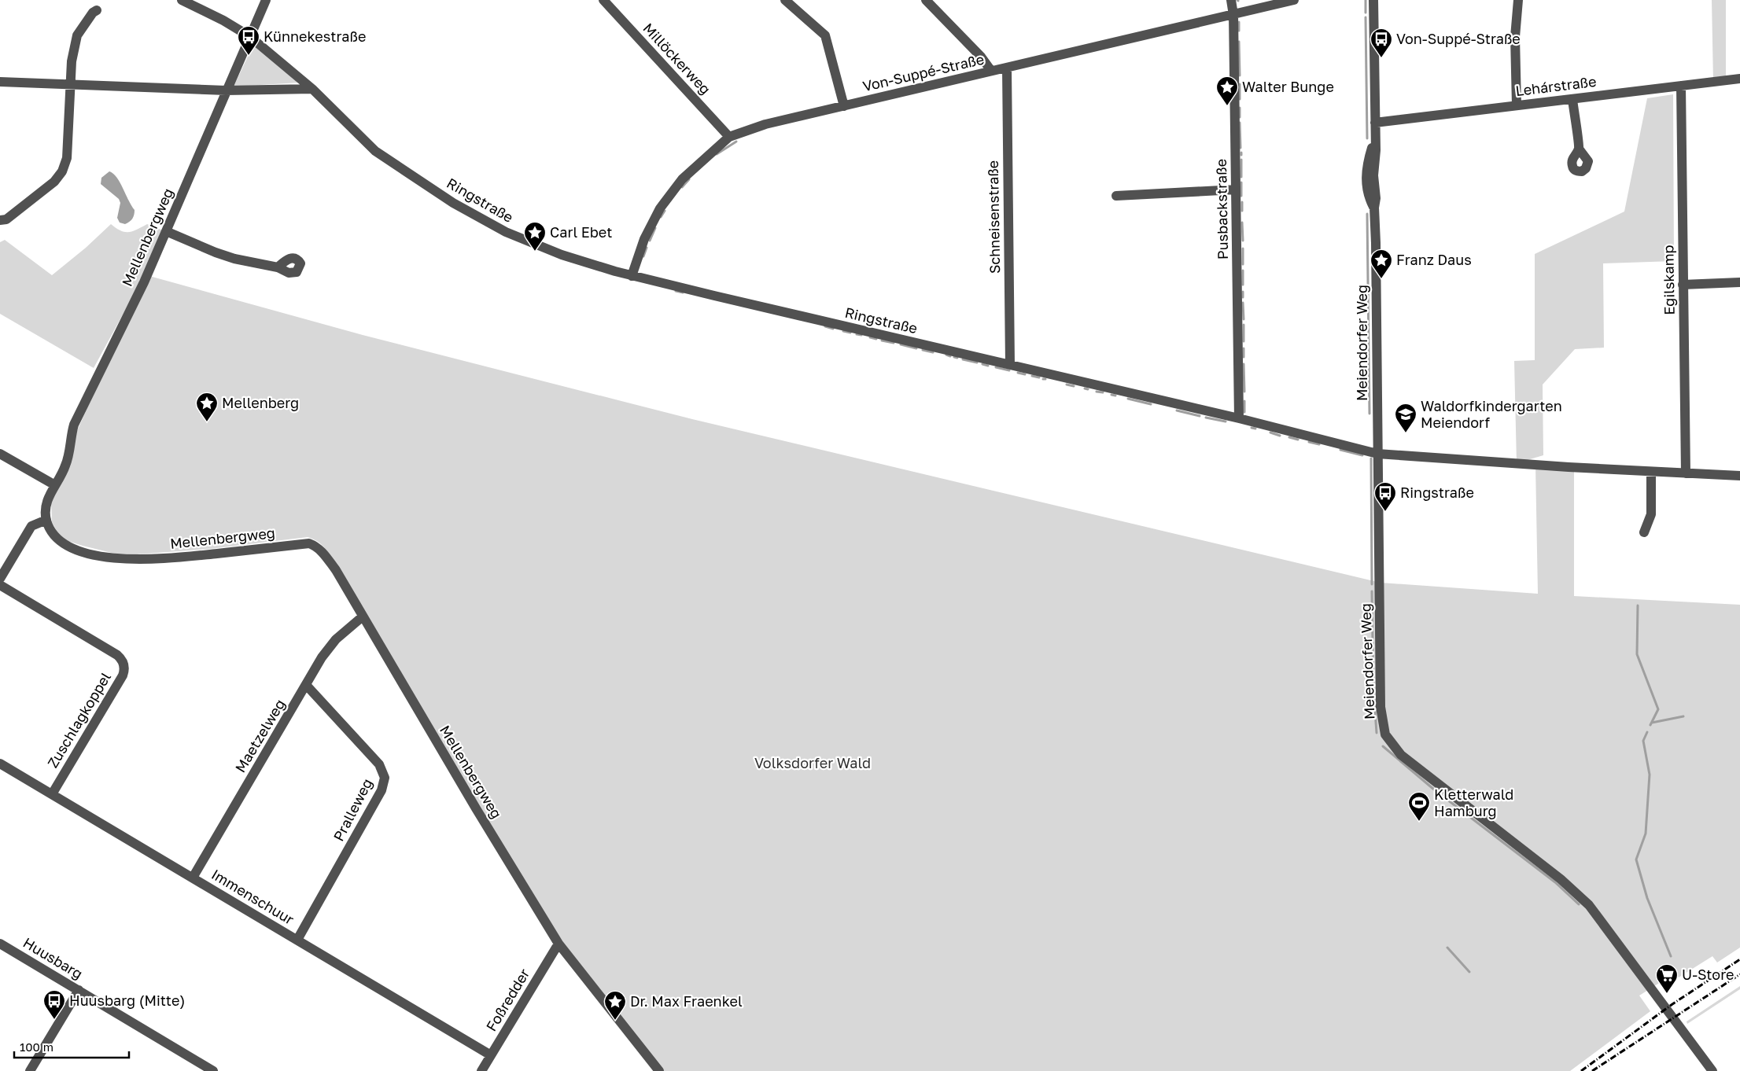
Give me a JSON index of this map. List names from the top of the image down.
{
  "streets": {
    "street": [
      "Millöckerweg",
      "Von-Suppé-Straße",
      "Lehárstraße",
      "Ringstraße",
      "Pusbackstraße",
      "Schneisenstraße",
      "Mellenbergweg",
      "Egilskamp",
      "Meiendorfer Weg",
      "Zuschlagkoppel",
      "Maetzelweg",
      "Pralleweg",
      "Immenschuur",
      "Huusbarg",
      "Foßredder"
    ]
  },
  "crossings": [
    ["Millöckerweg", "Von-Suppé-Straße"],
    ["Von-Suppé-Straße", "Ringstraße"],
    ["Von-Suppé-Straße", "Pusbackstraße"],
    ["Von-Suppé-Straße", "Schneisenstraße"],
    ["Lehárstraße", "Egilskamp"],
    ["Lehárstraße", "Meiendorfer Weg"],
    ["Ringstraße", "Pusbackstraße"],
    ["Ringstraße", "Schneisenstraße"],
    ["Ringstraße", "Mellenbergweg"],
    ["Ringstraße", "Egilskamp"],
    ["Ringstraße", "Meiendorfer Weg"],
    ["Mellenbergweg", "Maetzelweg"],
    ["Mellenbergweg", "Foßredder"],
    ["Zuschlagkoppel", "Immenschuur"],
    ["Maetzelweg", "Pralleweg"],
    ["Maetzelweg", "Immenschuur"],
    ["Pralleweg", "Immenschuur"],
    ["Immenschuur", "Foßredder"]
  ],
  "parks": ["Volksdorfer Wald"],
  "places": {
    "bus stop": [
      "Künnekestraße",
      "Von-Suppé-Straße",
      "Ringstraße",
      "Huusbarg (Mitte)"
    ],
    "place": [
      "Walter Bunge",
      "Carl Ebet",
      "Franz Daus",
      "Mellenberg",
      "Dr. Max Fraenkel"
    ],
    "school or university": ["Waldorfkindergarten Meiendorf"],
    "sports": ["Kletterwald Hamburg"],
    "supermarket": ["U-Store"]
  },
  "scale_bar": "100 m"
}
